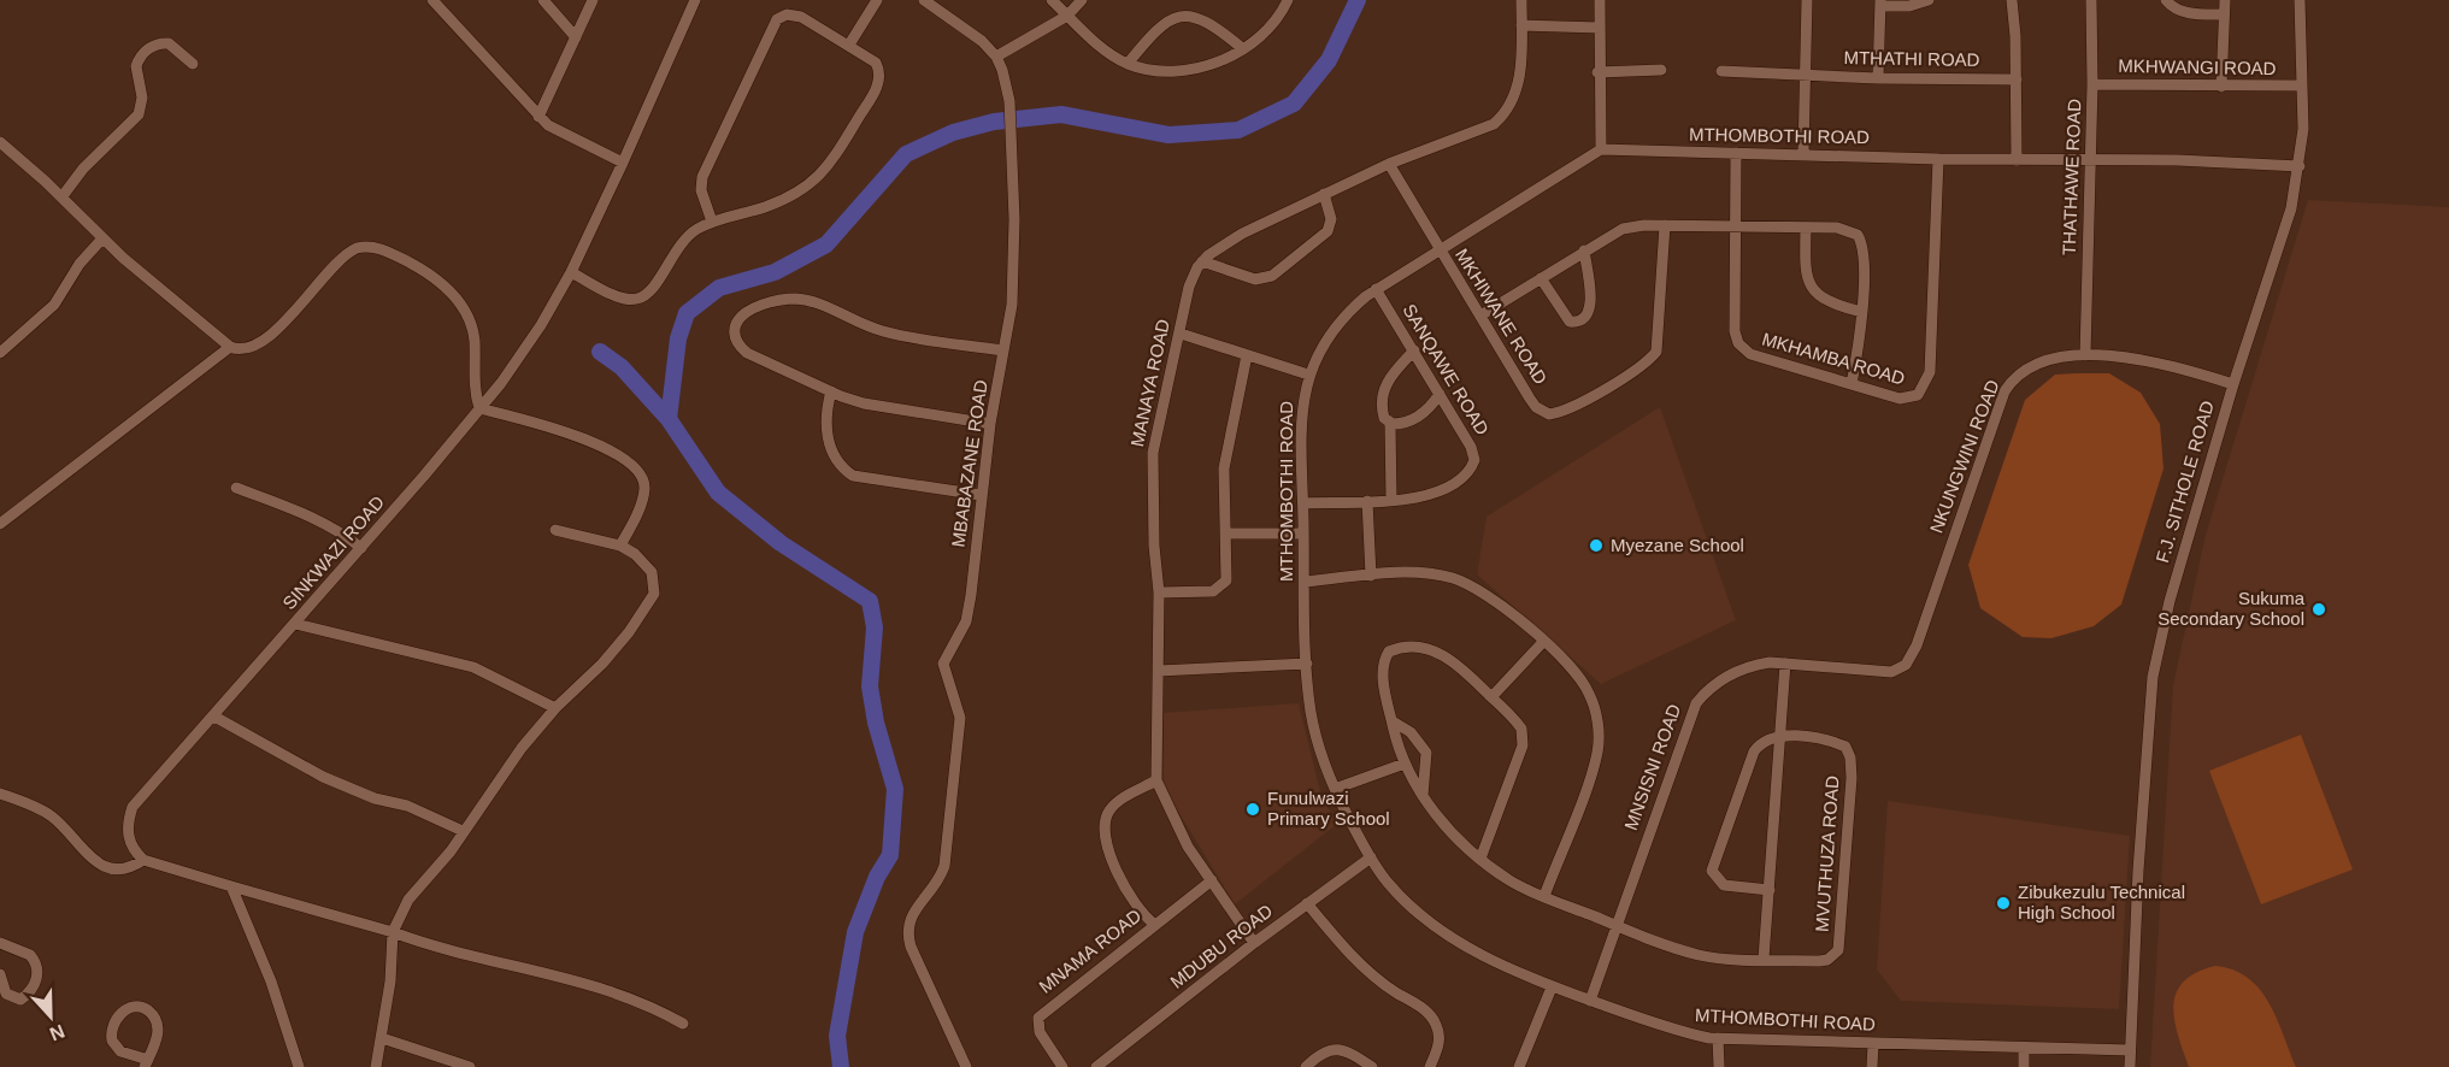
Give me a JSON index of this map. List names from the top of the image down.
{
  "streets": {
    "street": [
      "MTHATHI ROAD",
      "MKHWANGI ROAD",
      "MTHOMBOTHI ROAD",
      "THATHAWE ROAD",
      "MKHIWANE ROAD",
      "MKHAMBA ROAD",
      "SANQAWE ROAD",
      "MANAYA ROAD",
      "NKUNGWINI ROAD",
      "MBABAZANE ROAD",
      "F.J. SITHOLE ROAD",
      "SINKWAZI ROAD",
      "MNSISNI ROAD",
      "MVUTHUZA ROAD",
      "MDUBU ROAD",
      "MNAMA ROAD"
    ]
  },
  "crossings": [
    ["MKHWANGI ROAD", "THATHAWE ROAD"],
    ["MKHWANGI ROAD", "F.J. SITHOLE ROAD"],
    ["MTHOMBOTHI ROAD", "THATHAWE ROAD"],
    ["MTHOMBOTHI ROAD", "MKHIWANE ROAD"],
    ["MTHOMBOTHI ROAD", "MKHAMBA ROAD"],
    ["MTHOMBOTHI ROAD", "SANQAWE ROAD"],
    ["MTHOMBOTHI ROAD", "F.J. SITHOLE ROAD"],
    ["MTHOMBOTHI ROAD", "MNSISNI ROAD"],
    ["MTHOMBOTHI ROAD", "MDUBU ROAD"],
    ["THATHAWE ROAD", "NKUNGWINI ROAD"],
    ["MKHIWANE ROAD", "MANAYA ROAD"],
    ["MANAYA ROAD", "MDUBU ROAD"],
    ["MANAYA ROAD", "MNAMA ROAD"],
    ["NKUNGWINI ROAD", "F.J. SITHOLE ROAD"],
    ["NKUNGWINI ROAD", "MNSISNI ROAD"],
    ["MNSISNI ROAD", "MVUTHUZA ROAD"]
  ],
  "places": [
    "Myezane School",
    "Sukuma Secondary School",
    "Funulwazi Primary School",
    "Zibukezulu Technical High School"
  ],
  "north": "bottom"
}
